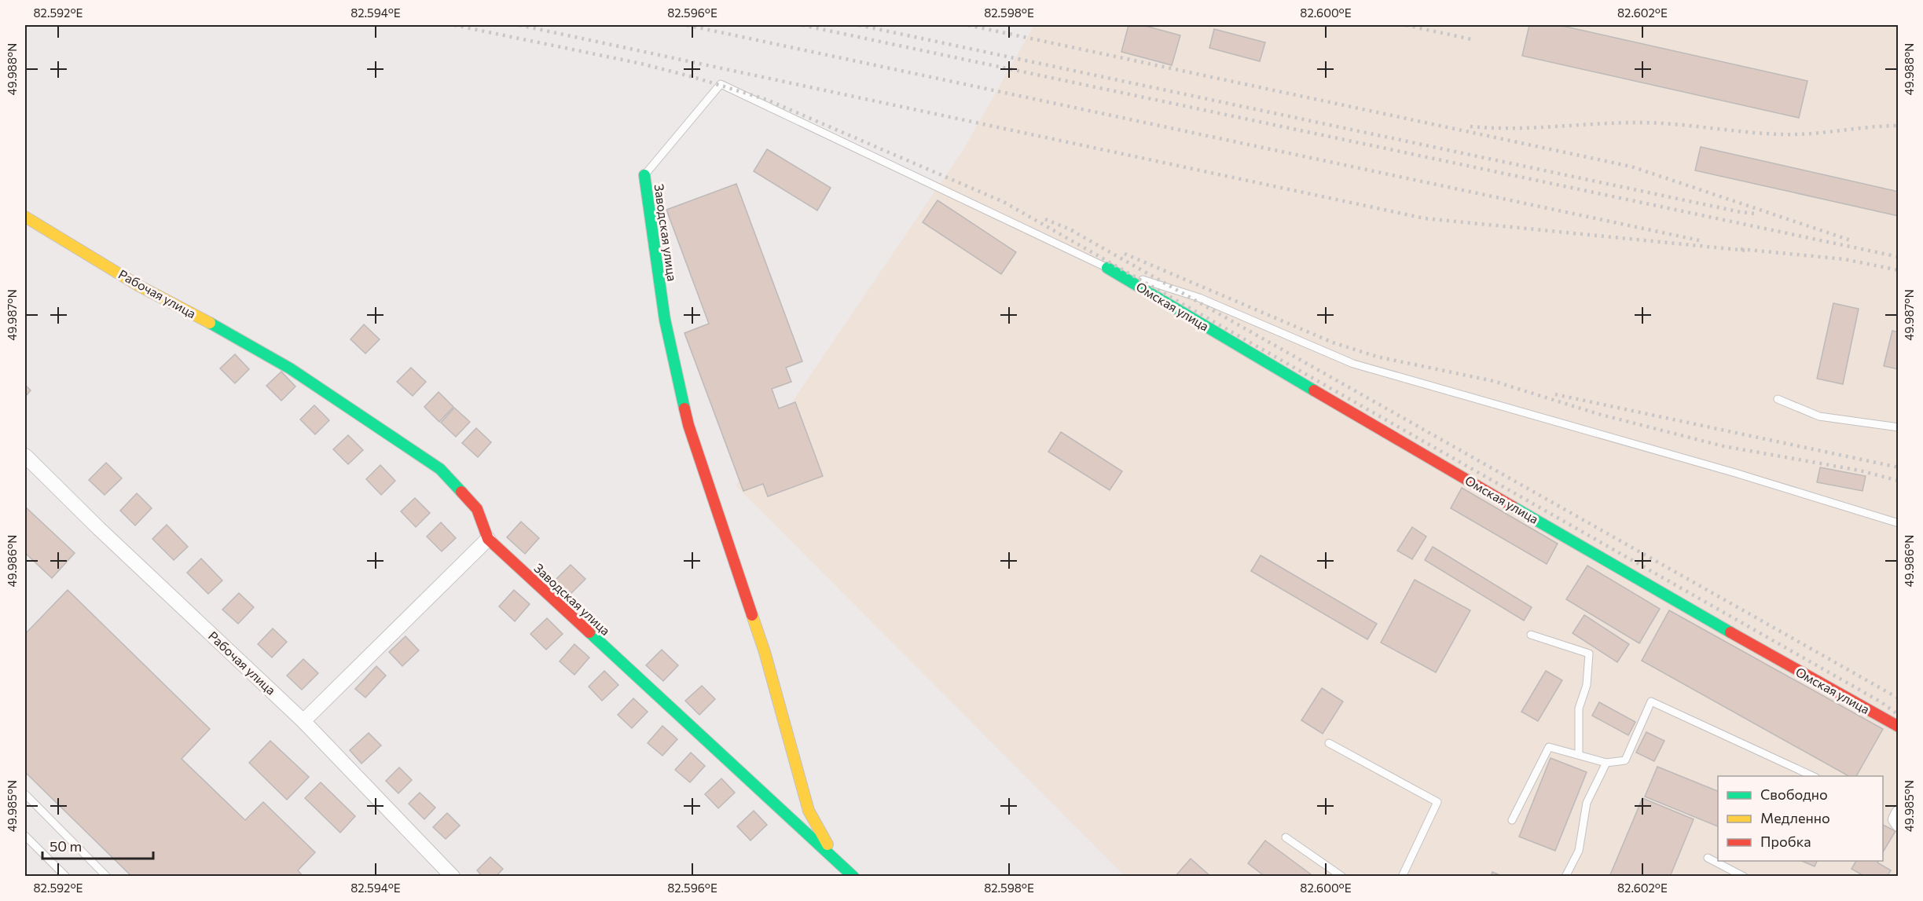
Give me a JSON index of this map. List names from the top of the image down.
{
  "streets": {
    "street": ["Заводская улица", "Рабочая улица", "Омская улица"]
  },
  "crossings": [
    ["Заводская улица", "Рабочая улица"]
  ],
  "legend": ["Свободно", "Медленно", "Пробка"],
  "scale_bar": "50 m",
  "coordinates": [
    "82.592°E",
    "82.594°E",
    "82.596°E",
    "82.598°E",
    "82.600°E",
    "82.602°E",
    "49.988°N",
    "49.987°N",
    "49.986°N",
    "49.985°N"
  ]
}
